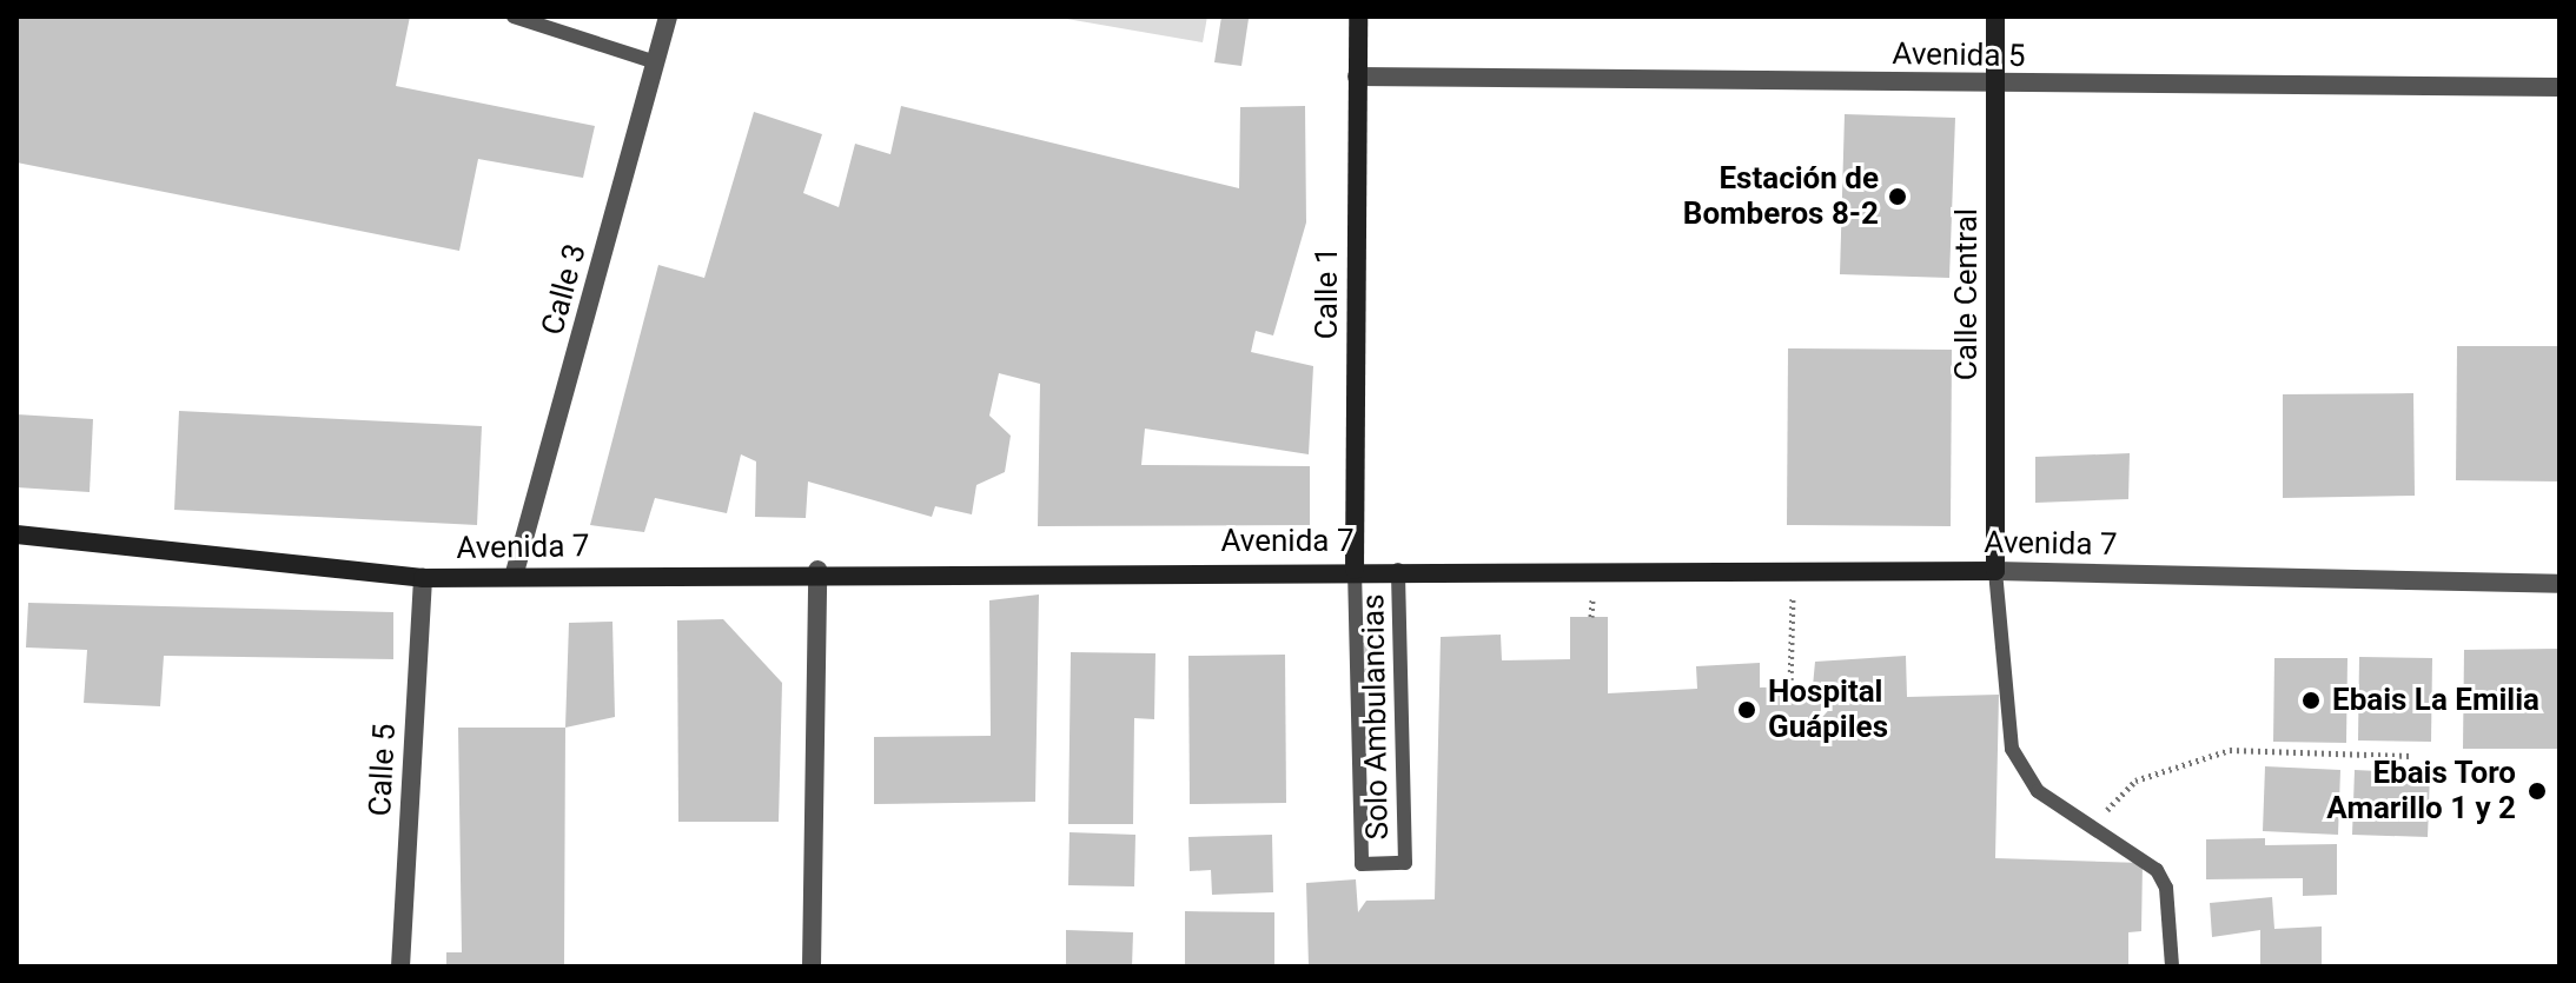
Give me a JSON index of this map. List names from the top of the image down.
{
  "streets": {
    "main road": ["Calle 1", "Calle Central", "Avenida 7"],
    "street": ["Avenida 5", "Calle 3", "Calle 5"],
    "lane": ["Solo Ambulancias"]
  },
  "crossings": [
    ["Avenida 5", "Calle 1"],
    ["Avenida 5", "Calle Central"],
    ["Calle 3", "Avenida 7"],
    ["Calle 1", "Avenida 7"],
    ["Calle 1", "Solo Ambulancias"],
    ["Calle Central", "Avenida 7"],
    ["Avenida 7", "Solo Ambulancias"],
    ["Avenida 7", "Calle 5"]
  ],
  "places": [
    "Estación de Bomberos 8-2",
    "Ebais La Emilia",
    "Hospital Guápiles",
    "Ebais Toro Amarillo 1 y 2"
  ]
}
